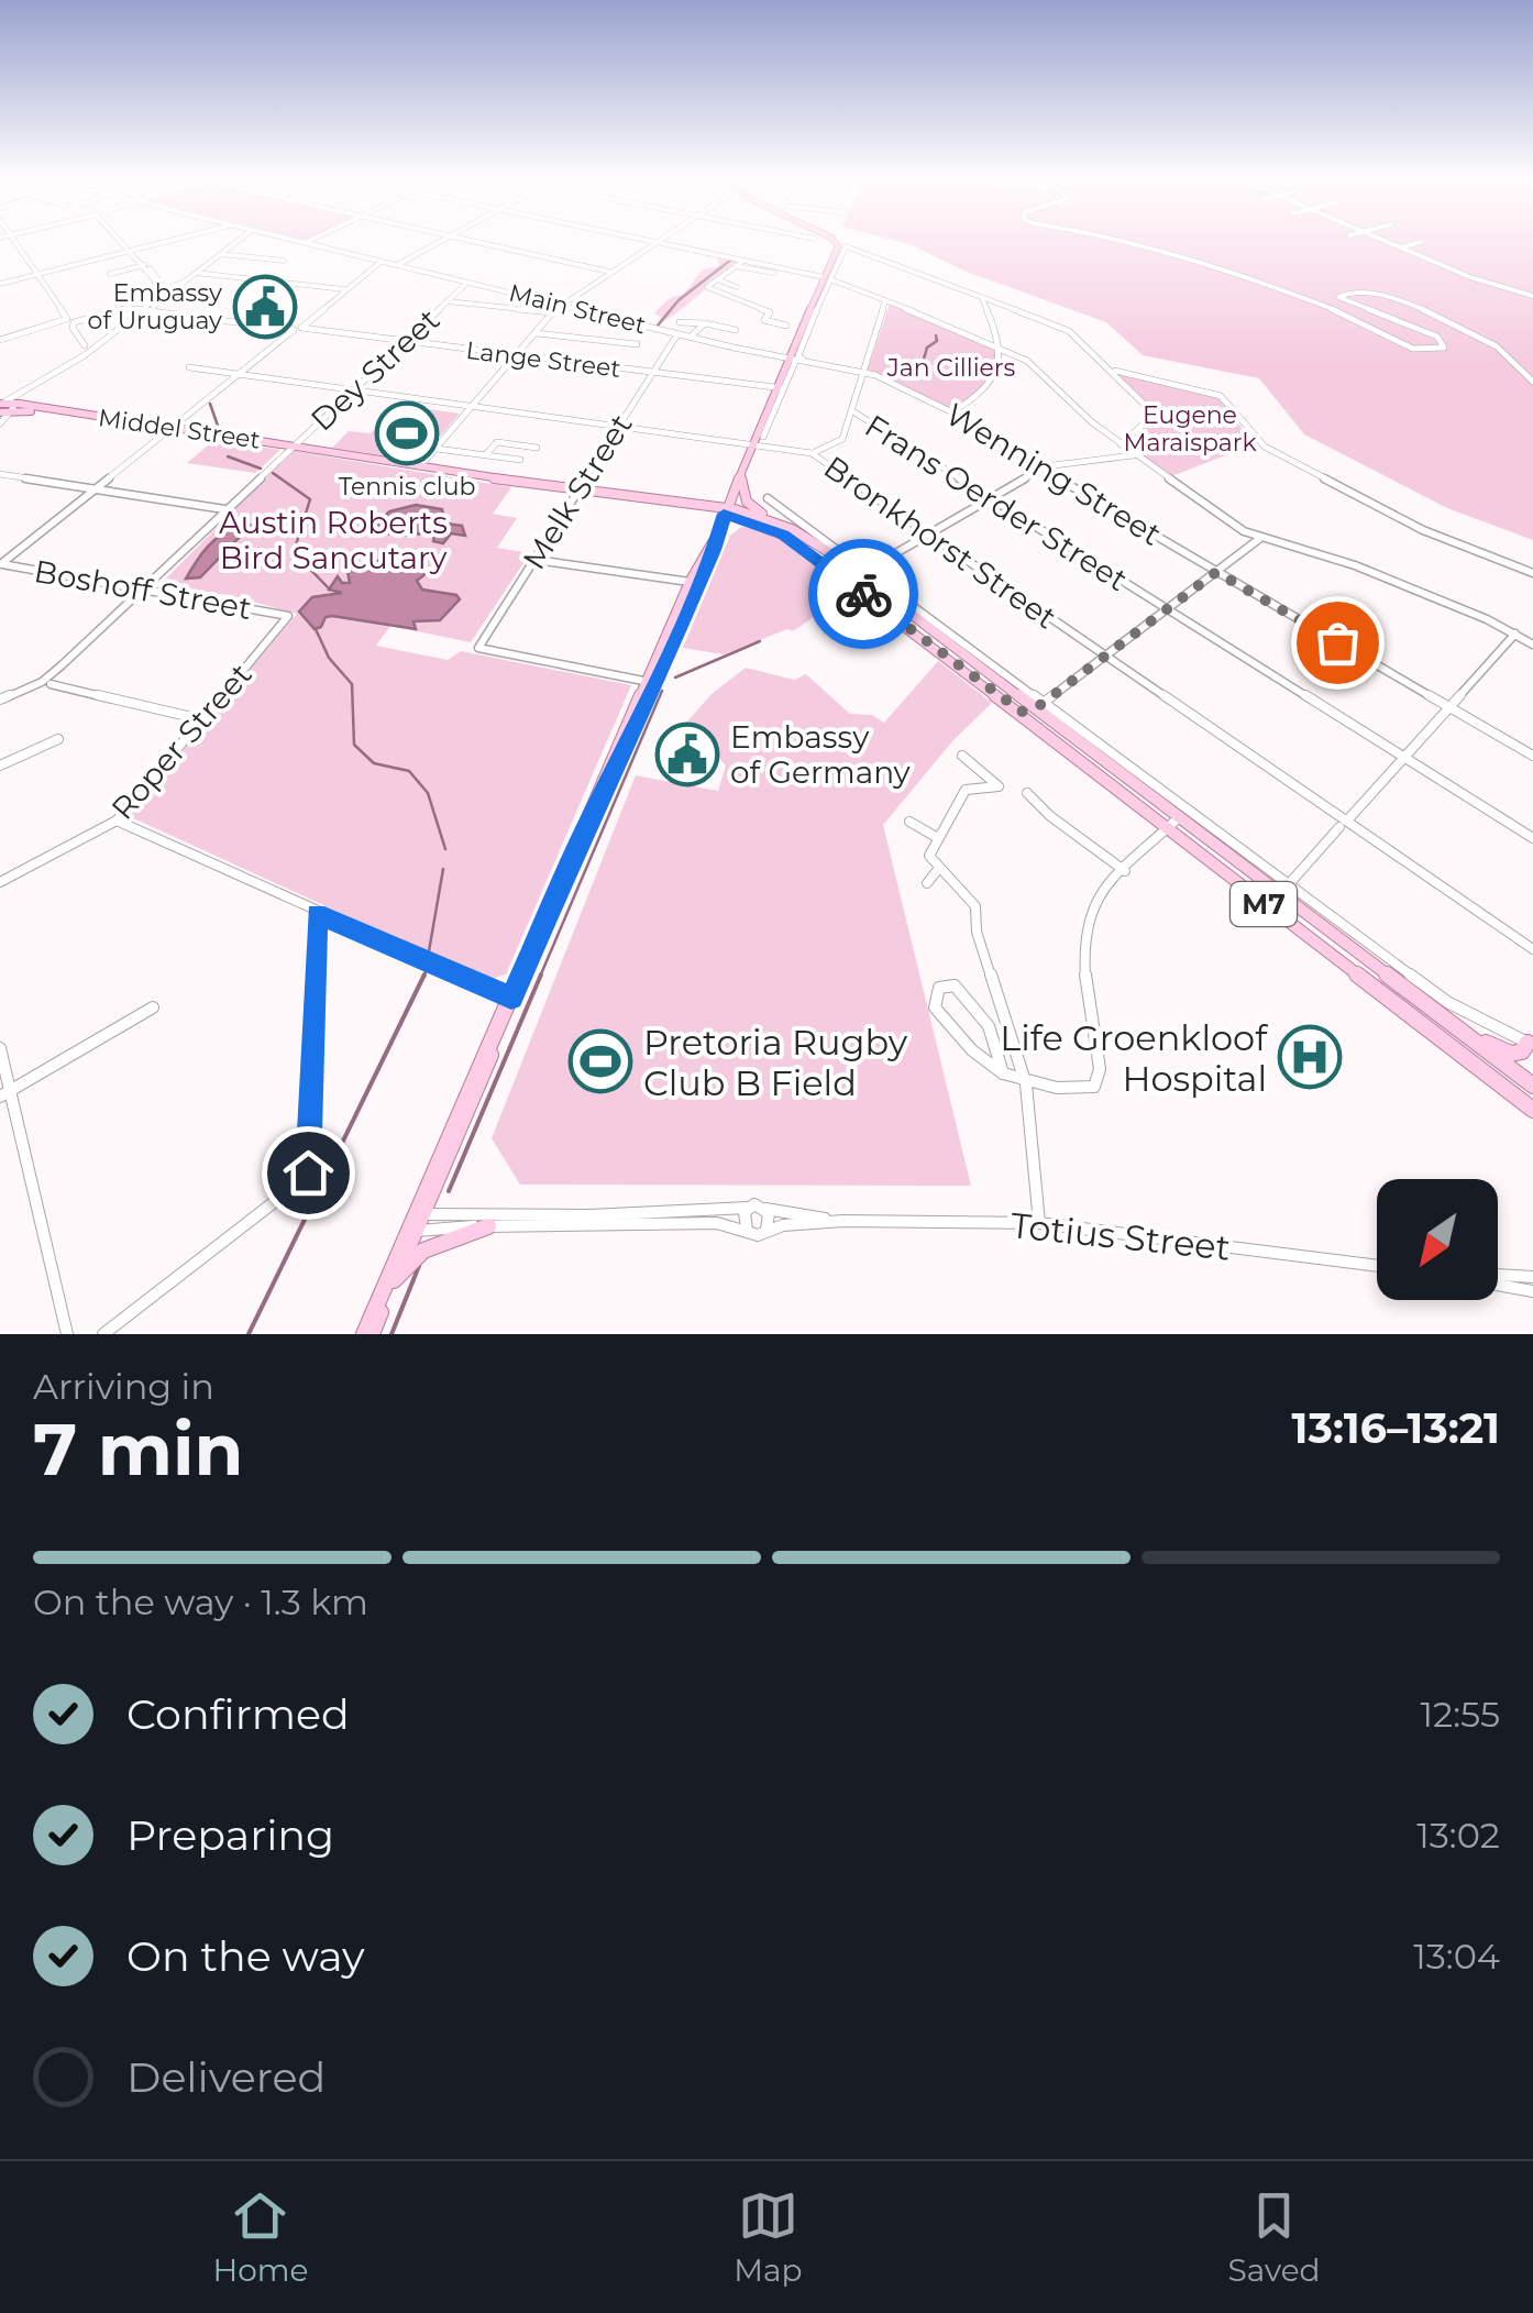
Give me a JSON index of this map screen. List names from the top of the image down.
{
  "streets": {
    "main road": ["Middel Street", "M7"],
    "street": [
      "Main Street",
      "Lange Street",
      "Dey Street",
      "Wenning Street",
      "Melk Street",
      "Frans Oerder Street",
      "Bronkhorst Street",
      "Boshoff Street",
      "Roper Street",
      "Totius Street"
    ]
  },
  "crossings": [
    ["Main Street", "Dey Street"],
    ["Main Street", "Wenning Street"],
    ["Main Street", "Melk Street"],
    ["Lange Street", "Dey Street"],
    ["Lange Street", "Melk Street"],
    ["Dey Street", "Middel Street"],
    ["Dey Street", "Bronkhorst Street"],
    ["Dey Street", "Boshoff Street"],
    ["Middel Street", "Melk Street"],
    ["Middel Street", "M7"],
    ["Melk Street", "Bronkhorst Street"],
    ["Boshoff Street", "Roper Street"]
  ],
  "parks": ["Jan Cilliers", "Eugene Maraispark", "Austin Roberts Bird Sancutary"],
  "places": {
    "public building": ["Embassy of Uruguay", "Embassy of Germany"],
    "sports": ["Tennis club", "Pretoria Rugby Club B Field"],
    "hospital": ["Life Groenkloof Hospital"]
  },
  "north": "bottom left",
  "page": {
    "heading": ["7 min", "Arriving in", "13:16–13:21"],
    "bar": "On the way · 1.3 km",
    "list": [
      ["Confirmed", "12:55"],
      ["Preparing", "13:02"],
      ["On the way", "13:04"],
      "Delivered"
    ],
    "tabs": ["Home", "Map", "Saved"]
  }
}
